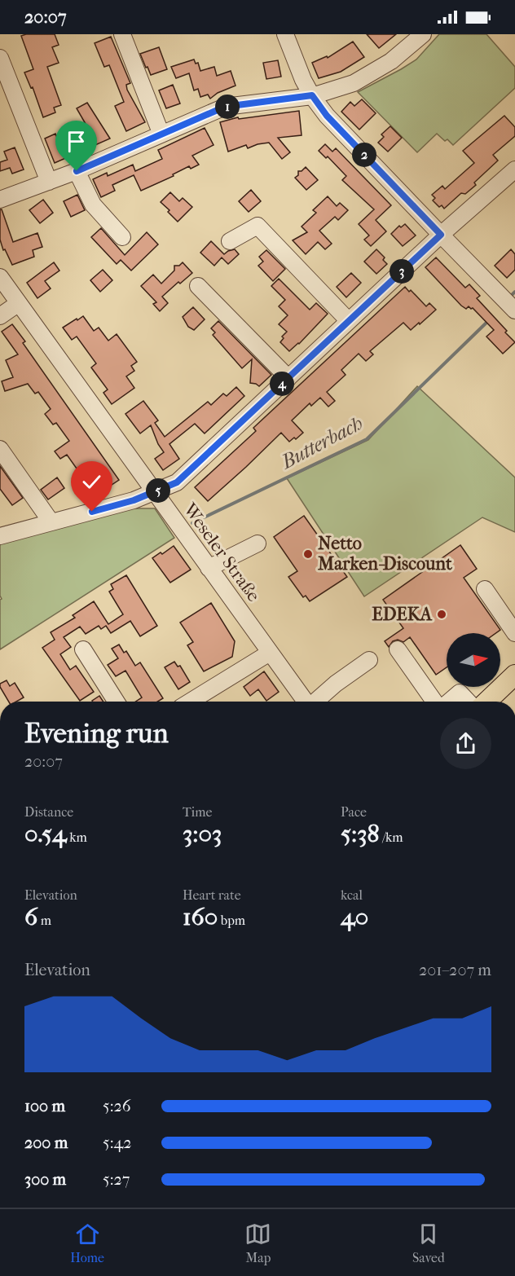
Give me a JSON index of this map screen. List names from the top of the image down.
{
  "streets": {
    "street": ["Weseler Straße"]
  },
  "water": ["Butterbach"],
  "places": ["Netto Marken-Discount", "EDEKA"],
  "north": "right",
  "page": {
    "status": "20:07",
    "pins": [
      "1",
      "2",
      "3",
      "4",
      "5"
    ],
    "heading": ["Evening run", "20:07"],
    "stats": [
      ["Distance", "0.54 km"],
      ["Time", "3:03"],
      ["Pace", "5:38 /km"],
      ["Elevation", "6 m"],
      ["Heart rate", "160 bpm"],
      ["kcal", "40"]
    ],
    "chart": ["Elevation", "201–207 m"],
    "list": [
      {
        "name": "100 m",
        "note": "5:26"
      },
      {
        "name": "200 m",
        "note": "5:42"
      },
      {
        "name": "300 m",
        "note": "5:27"
      }
    ],
    "tabs": ["Home", "Map", "Saved"]
  }
}
